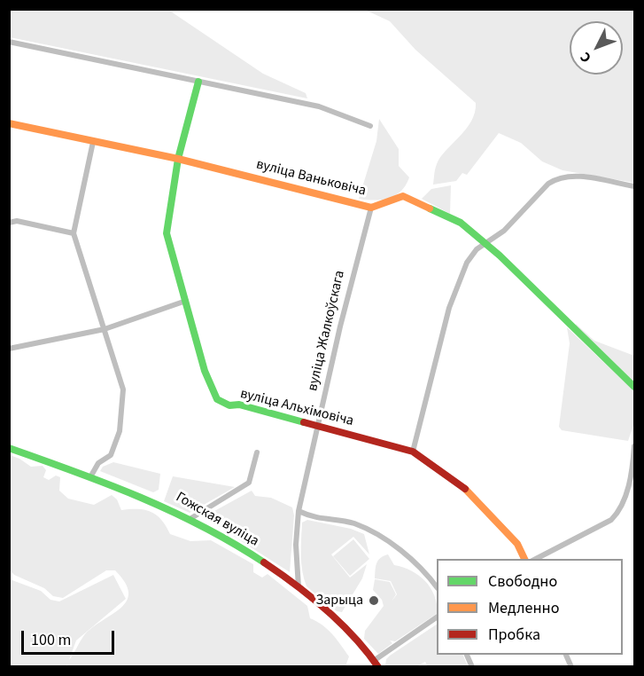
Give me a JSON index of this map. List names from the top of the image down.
{
  "streets": {
    "street": [
      "вуліца Ваньковіча",
      "вуліца Жалкоўскага",
      "вуліца Альхімовіча",
      "Гожская вуліца"
    ]
  },
  "crossings": [
    ["вуліца Ваньковіча", "вуліца Жалкоўскага"],
    ["вуліца Ваньковіча", "вуліца Альхімовіча"],
    ["вуліца Жалкоўскага", "вуліца Альхімовіча"],
    ["вуліца Жалкоўскага", "Гожская вуліца"]
  ],
  "places": ["Зарыца"],
  "legend": ["Свободно", "Медленно", "Пробка"],
  "scale_bar": "100 m",
  "north": "bottom left"
}
